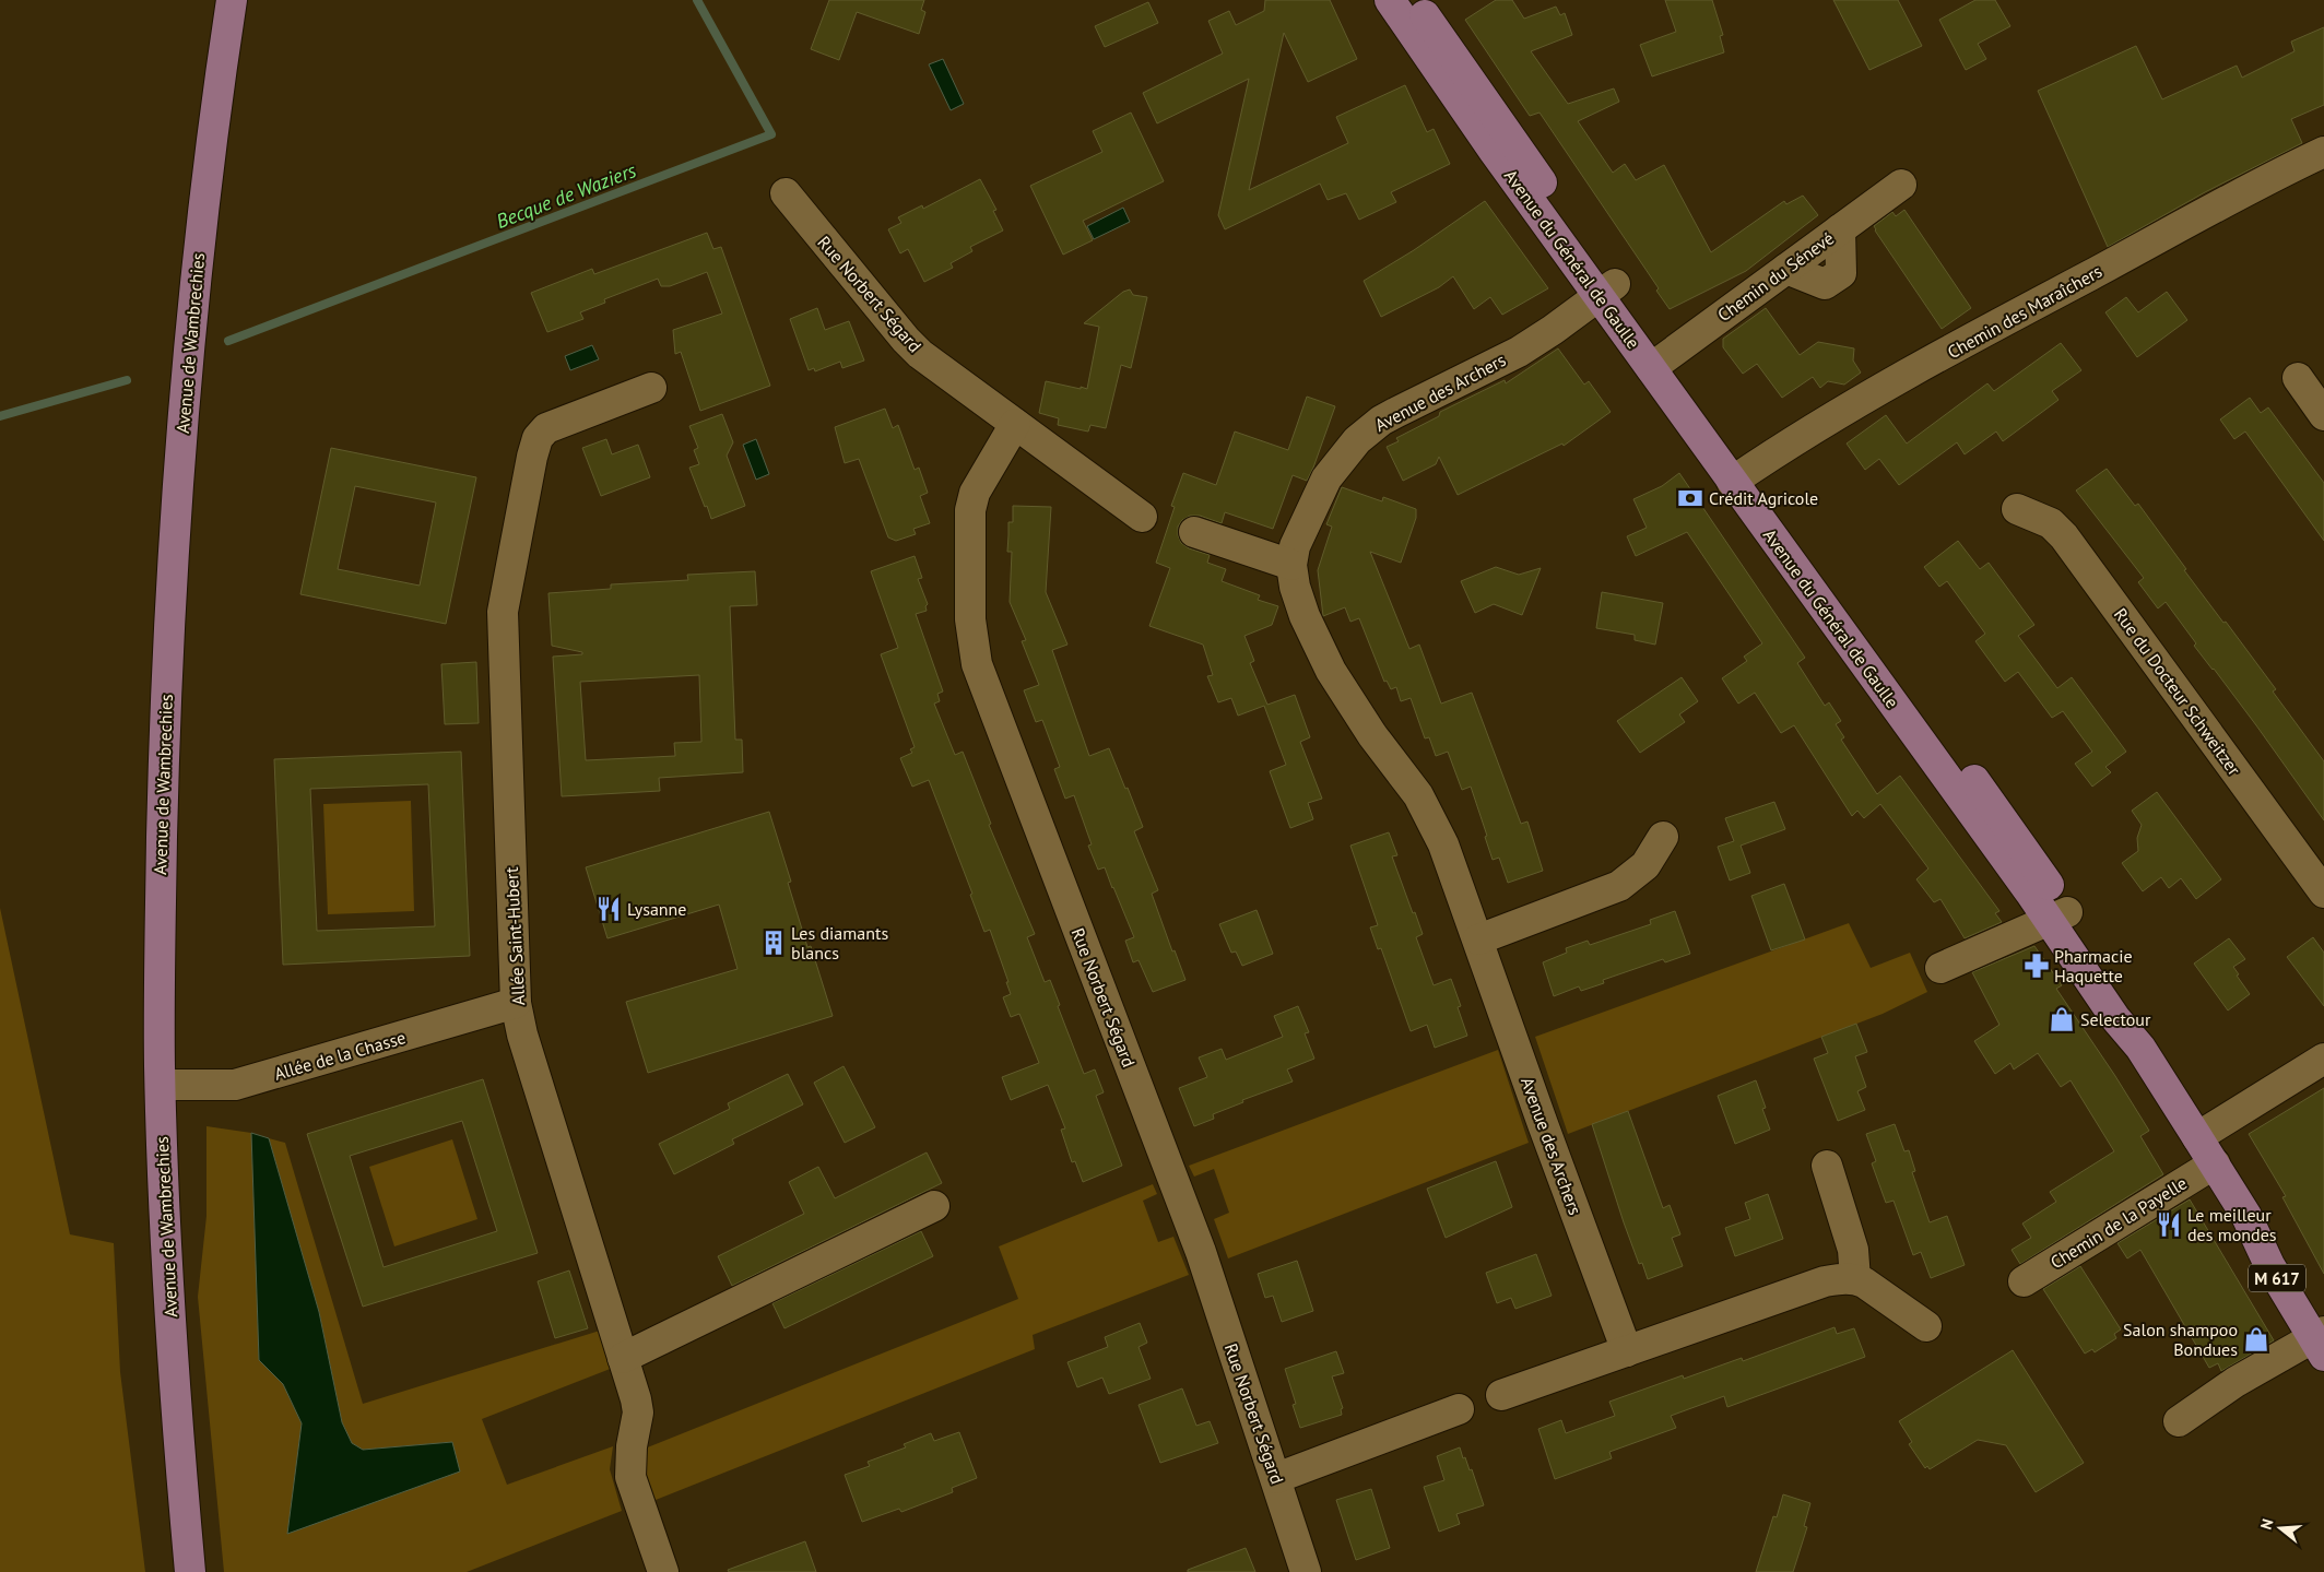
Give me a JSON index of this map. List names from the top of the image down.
{
  "streets": {
    "main road": ["Avenue du Général de Gaulle", "Avenue de Wambrechies", "M 617"],
    "street": [
      "Chemin du Sénevé",
      "Rue Norbert Ségard",
      "Chemin des Maraîchers",
      "Avenue des Archers",
      "Rue du Docteur Schweitzer",
      "Allée Saint-Hubert",
      "Allée de la Chasse",
      "Chemin de la Payelle"
    ]
  },
  "crossings": [
    ["Avenue du Général de Gaulle", "Chemin du Sénevé"],
    ["Avenue du Général de Gaulle", "Chemin des Maraîchers"],
    ["Avenue du Général de Gaulle", "Avenue des Archers"],
    ["Avenue du Général de Gaulle", "Chemin de la Payelle"],
    ["Avenue de Wambrechies", "Allée de la Chasse"],
    ["Allée Saint-Hubert", "Allée de la Chasse"]
  ],
  "water": ["Becque de Waziers"],
  "places": {
    "bank": ["Crédit Agricole"],
    "restaurant": ["Lysanne", "Le meilleur des mondes"],
    "building": ["Les diamants blancs"],
    "pharmacy": ["Pharmacie Haquette"],
    "shop": ["Selectour", "Salon shampoo Bondues"]
  },
  "north": "left"
}
